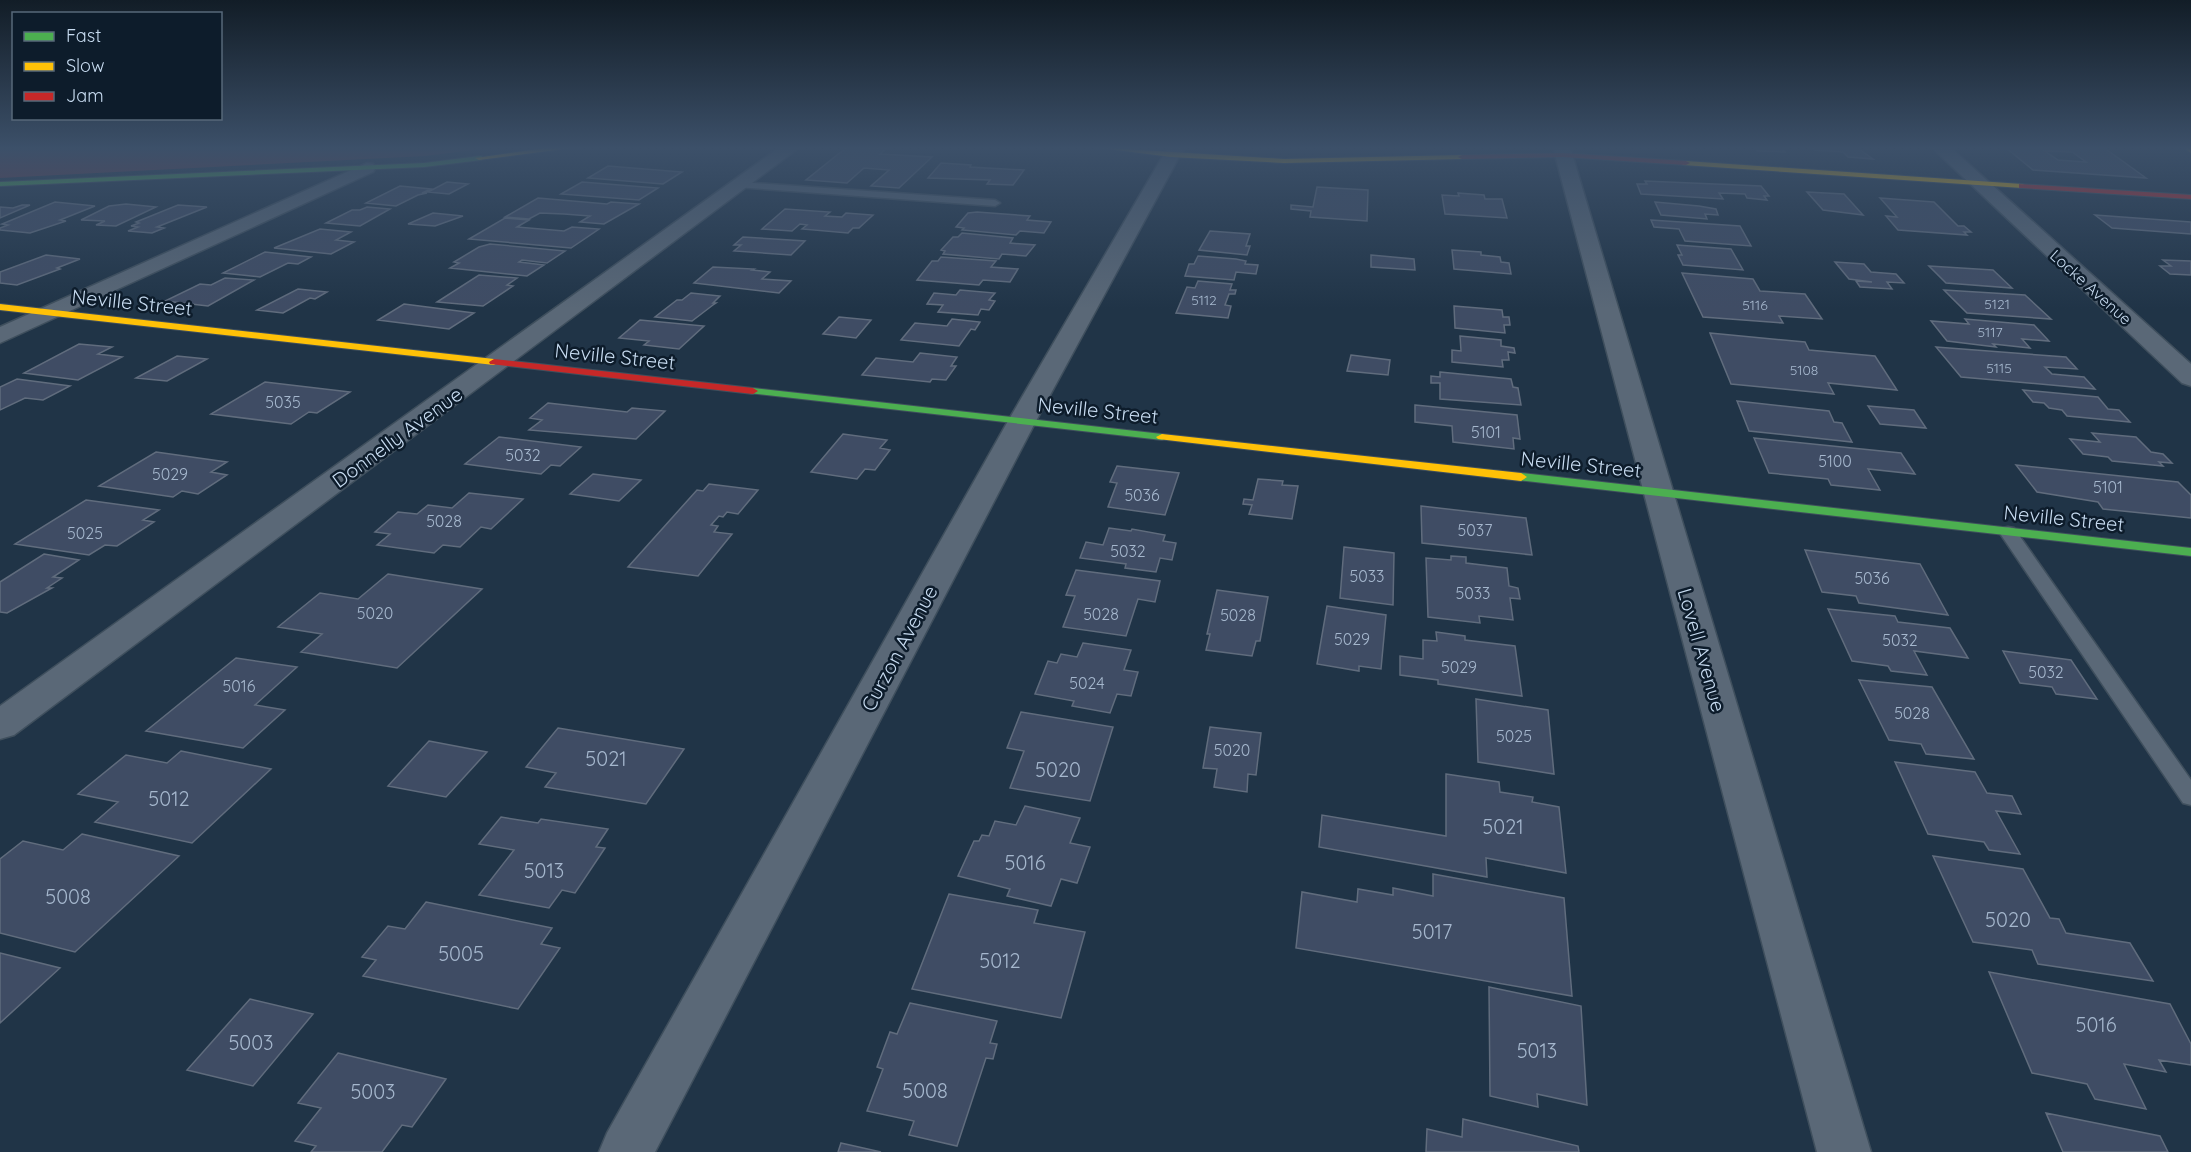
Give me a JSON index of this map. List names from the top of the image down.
{
  "streets": {
    "street": [
      "Locke Avenue",
      "Neville Street",
      "Donnelly Avenue",
      "Curzon Avenue",
      "Lovell Avenue"
    ]
  },
  "crossings": [
    ["Neville Street", "Donnelly Avenue"],
    ["Neville Street", "Curzon Avenue"],
    ["Neville Street", "Lovell Avenue"]
  ],
  "house_numbers": [
    "5112",
    "5121",
    "5116",
    "5117",
    "5115",
    "5108",
    "5035",
    "5101",
    "5032",
    "5100",
    "5029",
    "5101",
    "5036",
    "5028",
    "5037",
    "5025",
    "5032",
    "5033",
    "5036",
    "5033",
    "5020",
    "5028",
    "5028",
    "5029",
    "5032",
    "5029",
    "5032",
    "5024",
    "5016",
    "5028",
    "5025",
    "5020",
    "5021",
    "5020",
    "5012",
    "5021",
    "5016",
    "5013",
    "5008",
    "5020",
    "5017",
    "5005",
    "5012",
    "5016",
    "5003",
    "5013",
    "5008",
    "5003"
  ],
  "legend": ["Fast", "Slow", "Jam"]
}
